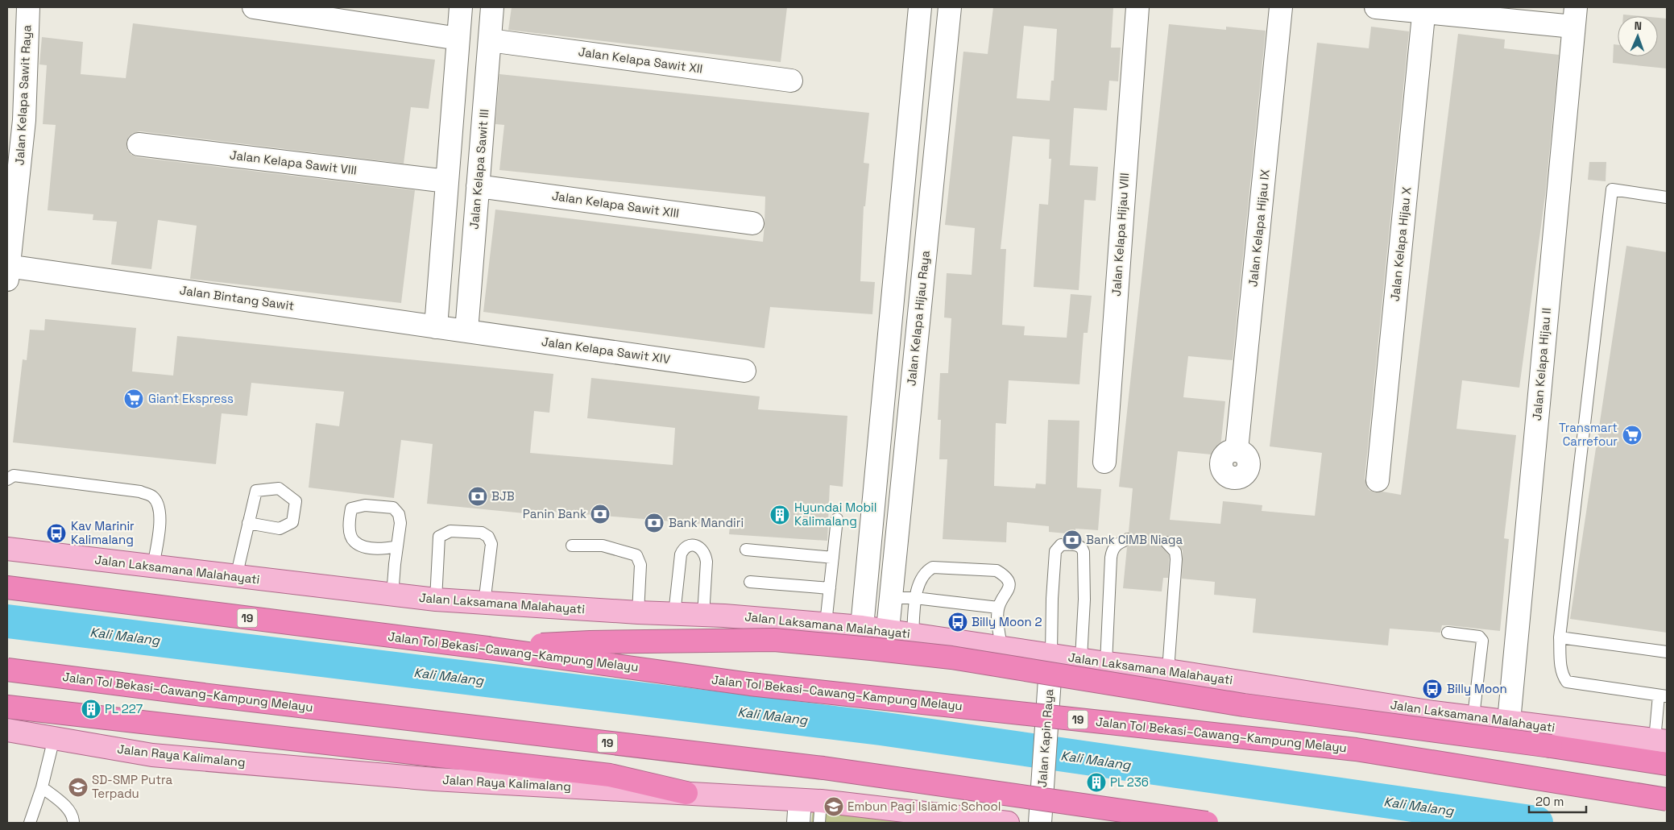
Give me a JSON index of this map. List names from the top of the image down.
{
  "streets": {
    "highway": ["19", "Jalan Tol Bekasi–Cawang–Kampung Melayu"],
    "main road": ["Jalan Laksamana Malahayati", "Jalan Raya Kalimalang"],
    "street": [
      "Jalan Kelapa Sawit XII",
      "Jalan Kelapa Sawit Raya",
      "Jalan Kelapa Sawit VIII",
      "Jalan Kelapa Sawit III",
      "Jalan Kelapa Sawit XIII",
      "Jalan Kelapa Hijau IX",
      "Jalan Kelapa Hijau VIII",
      "Jalan Kelapa Hijau X",
      "Jalan Bintang Sawit",
      "Jalan Kelapa Hijau Raya",
      "Jalan Kelapa Sawit XIV",
      "Jalan Kelapa Hijau II",
      "Jalan Kapin Raya"
    ]
  },
  "crossings": [
    ["Jalan Kelapa Sawit XII", "Jalan Kelapa Sawit III"],
    ["Jalan Kelapa Sawit Raya", "Jalan Bintang Sawit"],
    ["Jalan Kelapa Sawit III", "Jalan Kelapa Sawit XIII"],
    ["Jalan Kelapa Sawit III", "Jalan Bintang Sawit"],
    ["Jalan Kelapa Sawit III", "Jalan Kelapa Sawit XIV"],
    ["Jalan Bintang Sawit", "Jalan Kelapa Sawit XIV"],
    ["Jalan Kelapa Hijau Raya", "Jalan Laksamana Malahayati"],
    ["Jalan Kelapa Hijau II", "Jalan Laksamana Malahayati"],
    ["Jalan Laksamana Malahayati", "Jalan Kapin Raya"]
  ],
  "water": ["Kali Malang"],
  "places": {
    "supermarket": ["Giant Ekspress", "Transmart Carrefour"],
    "bank": [
      "BJB",
      "Panin Bank",
      "Bank Mandiri",
      "Bank CIMB Niaga"
    ],
    "building": ["Hyundai Mobil Kalimalang", "PL 227", "PL 236"],
    "bus stop": ["Kav Marinir Kalimalang", "Billy Moon 2", "Billy Moon"],
    "school or university": ["SD-SMP Putra Terpadu", "Embun Pagi Islamic School"]
  },
  "scale_bar": "20 m",
  "north": "top"
}
